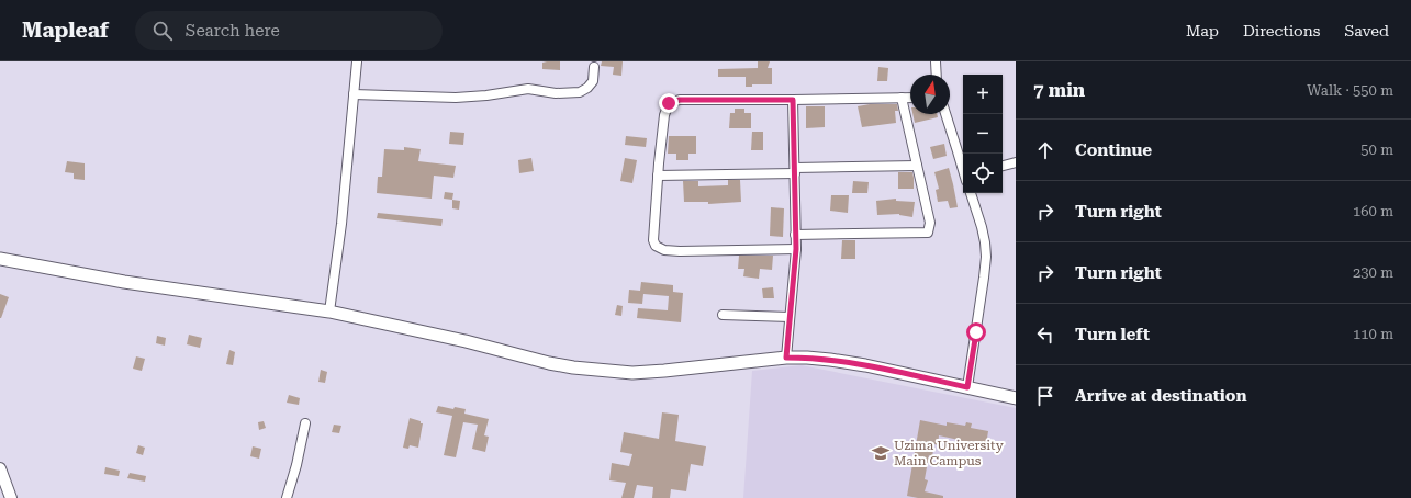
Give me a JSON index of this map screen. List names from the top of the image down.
{
  "places": {
    "school or university": ["Uzima University Main Campus"]
  },
  "north": "top",
  "page": {
    "header": "Mapleaf",
    "search": "Search here",
    "nav": ["Map", "Directions", "Saved"],
    "heading": ["7 min", "Walk · 550 m"],
    "map_buttons": ["+", "−"],
    "list": [
      ["Continue", "50 m"],
      ["Turn right", "160 m"],
      ["Turn right", "230 m"],
      ["Turn left", "110 m"],
      "Arrive at destination"
    ]
  }
}
